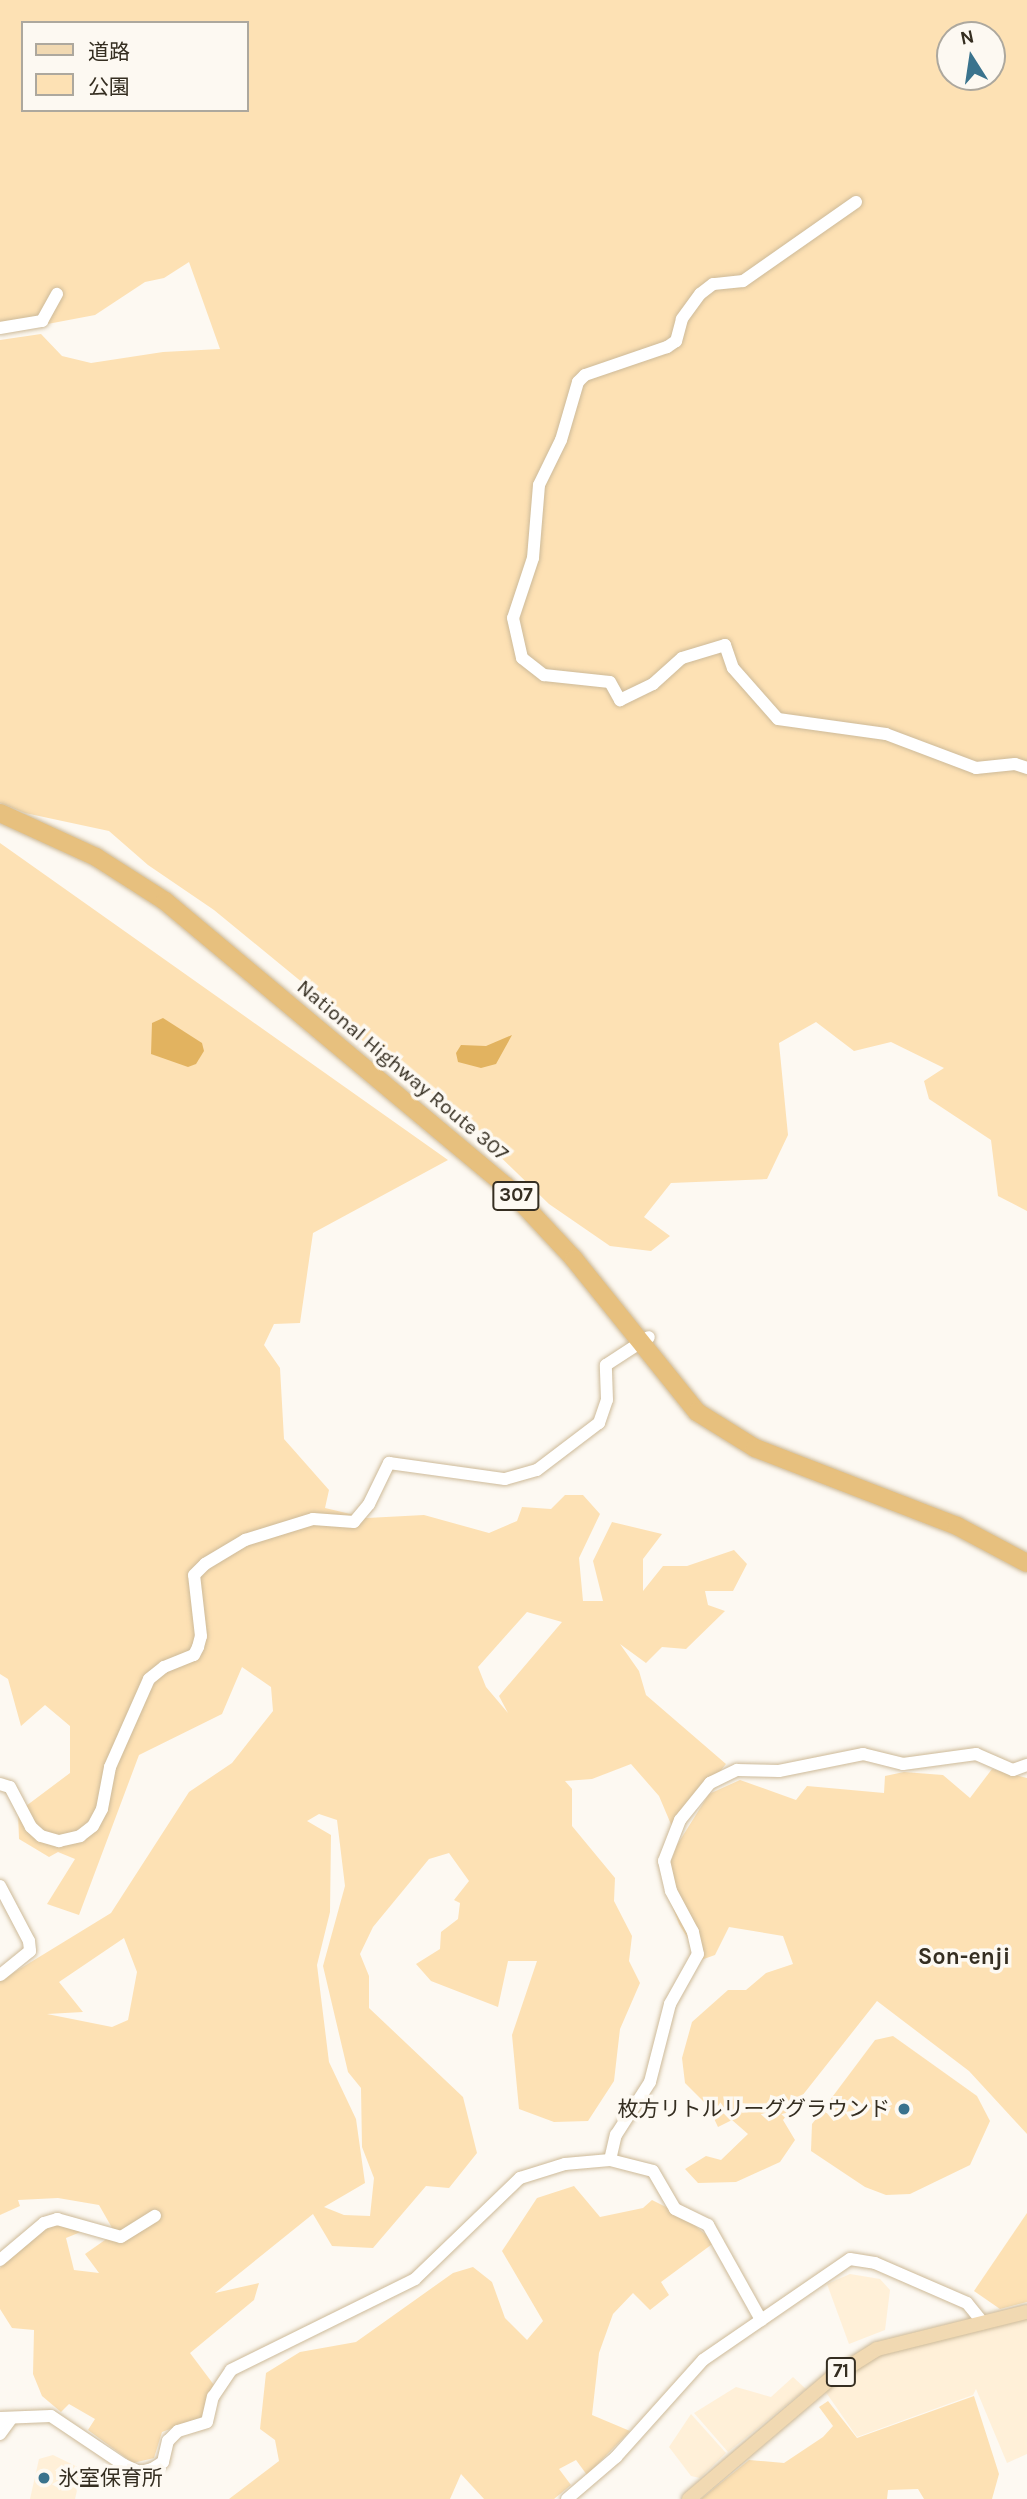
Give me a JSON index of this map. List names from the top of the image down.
{
  "streets": {
    "highway": ["National Highway Route 307", "307"],
    "main road": ["71"]
  },
  "districts": ["Son-enji"],
  "places": ["枚方リトルリーググラウンド", "氷室保育所"],
  "legend": ["道路", "公園"],
  "north": "top"
}
